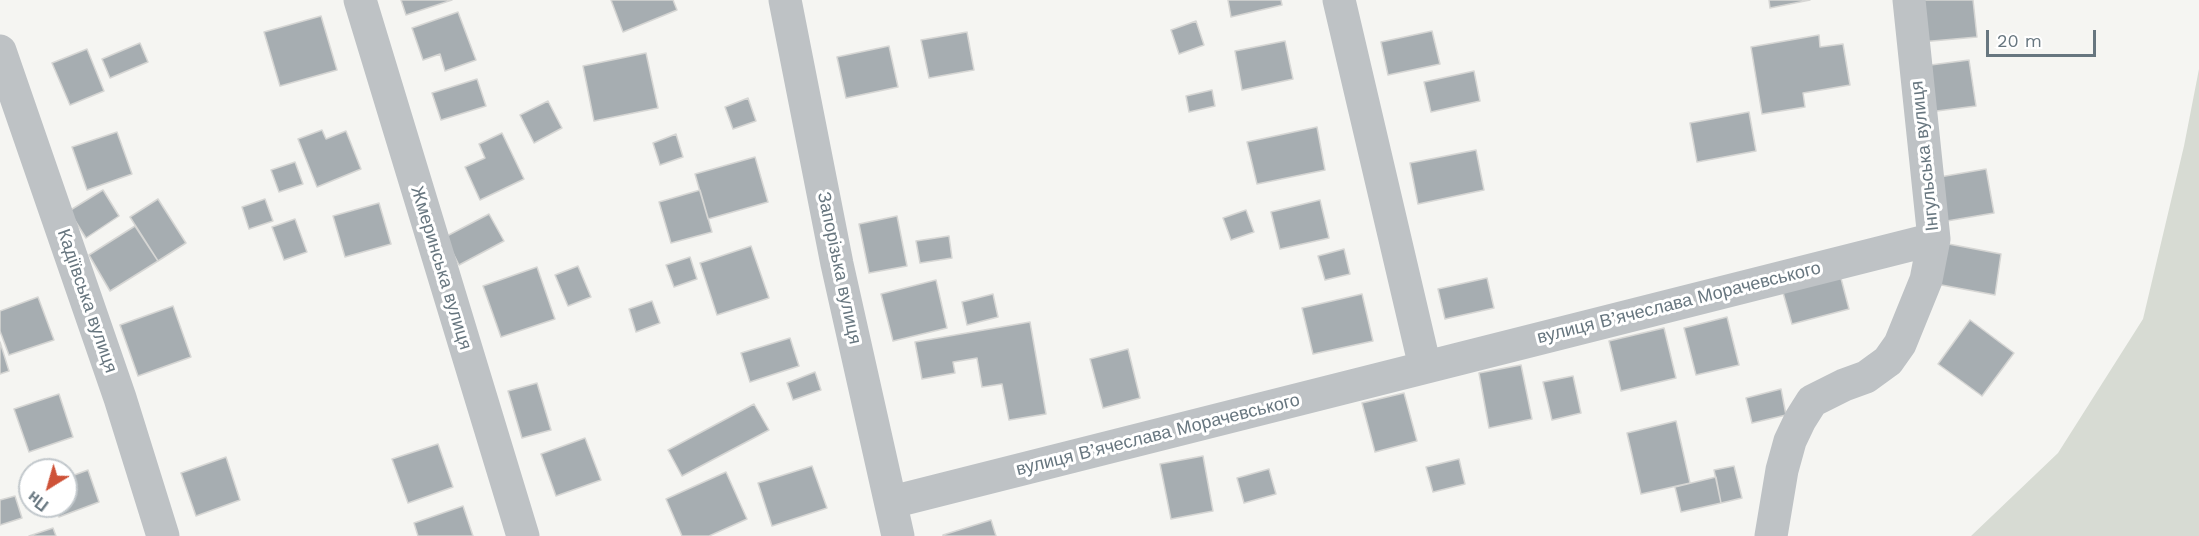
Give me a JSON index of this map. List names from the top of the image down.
{
  "streets": {
    "street": [
      "Інгульська вулиця",
      "Жмеринська вулиця",
      "Запорізька вулиця",
      "Кадіївська вулиця",
      "вулиця В’ячеслава Морачевського"
    ]
  },
  "crossings": [
    ["Інгульська вулиця", "вулиця В’ячеслава Морачевського"],
    ["Запорізька вулиця", "вулиця В’ячеслава Морачевського"]
  ],
  "scale_bar": "20 m",
  "north": "bottom left"
}
